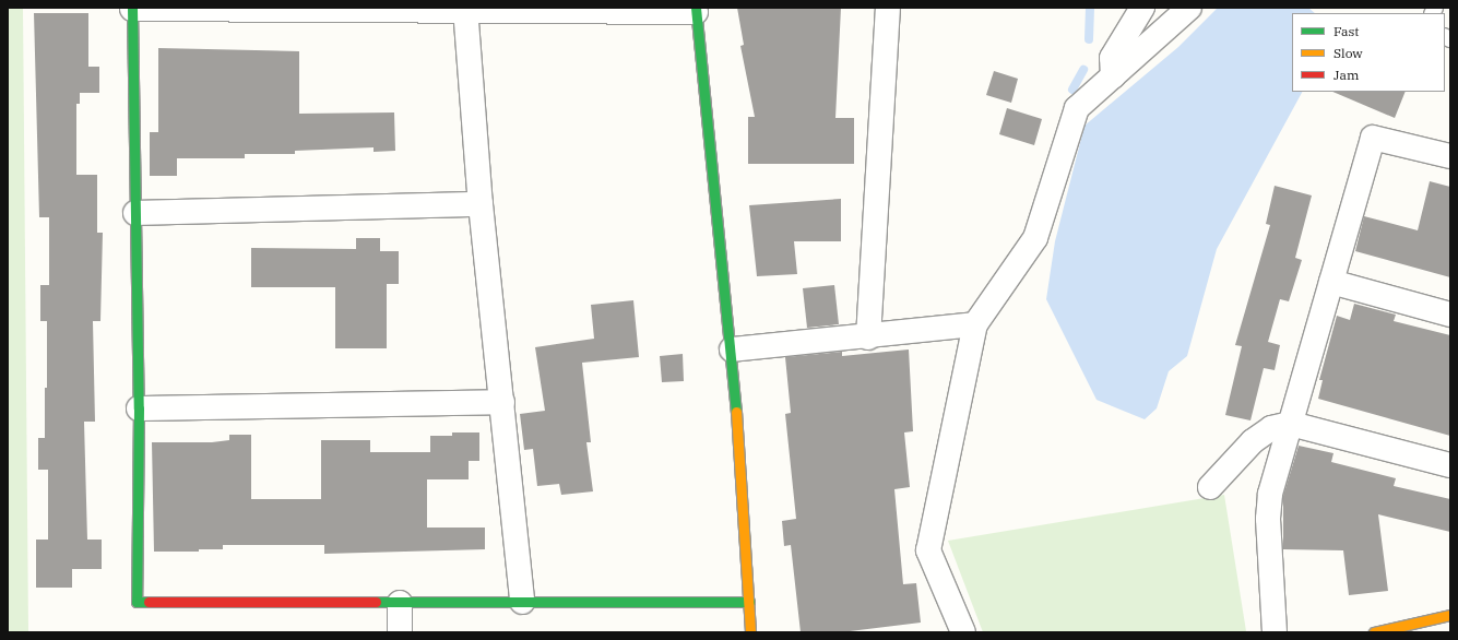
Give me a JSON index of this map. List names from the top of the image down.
{
  "legend": ["Fast", "Slow", "Jam"]
}
